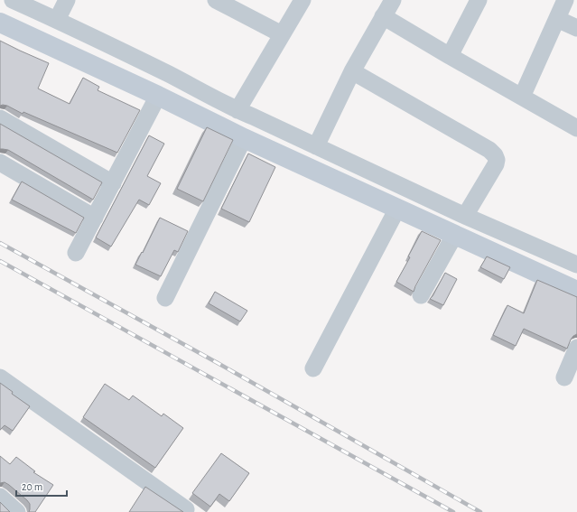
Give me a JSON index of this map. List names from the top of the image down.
{
  "scale_bar": "20 m"
}
